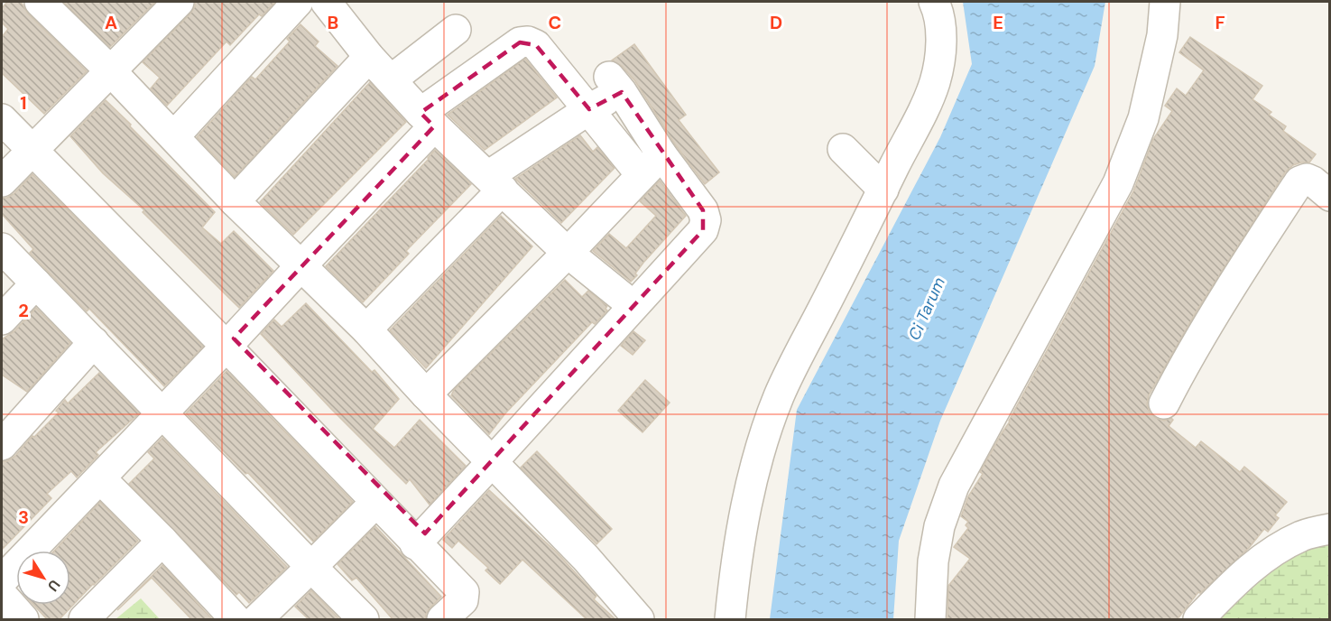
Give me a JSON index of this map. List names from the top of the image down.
{
  "water": ["Ci Tarum"],
  "north": "bottom right",
  "grid": {
    "columns": [
      "A",
      "B",
      "C",
      "D",
      "E",
      "F"
    ],
    "rows": ["1", "2", "3"]
  }
}
